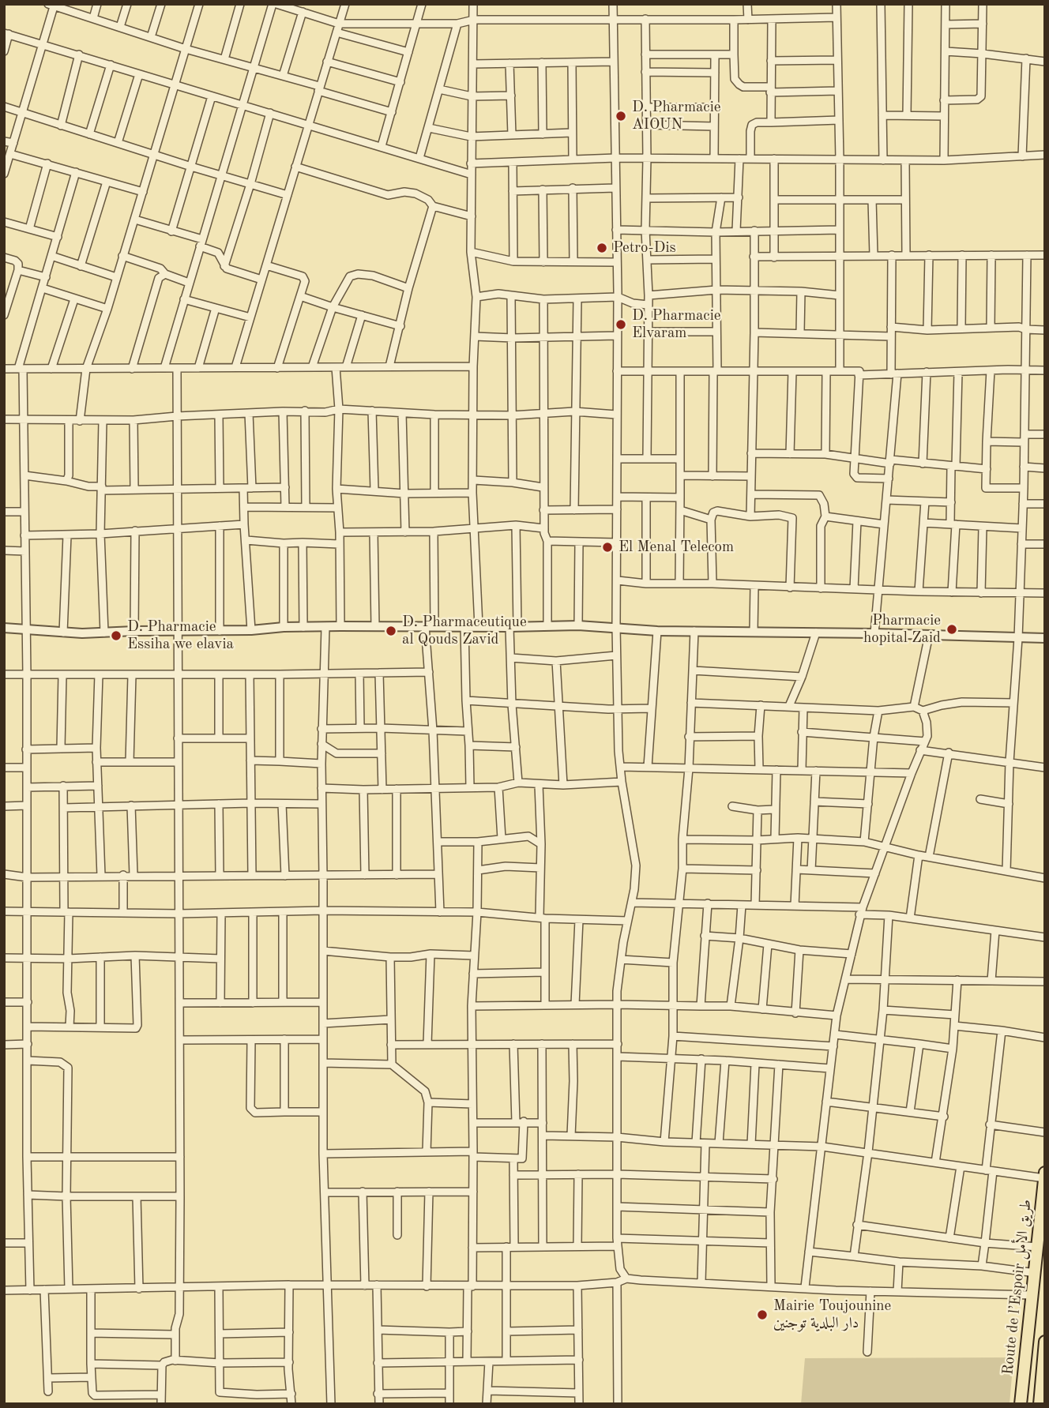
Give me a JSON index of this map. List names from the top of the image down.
{
  "streets": {
    "highway": ["Route de l’Espoir طريق الأمل"]
  },
  "places": [
    "D. Pharmacie AIOUN",
    "Petro-Dis",
    "D. Pharmacie Elvaram",
    "El Menal Telecom",
    "Pharmacie hopital Zaid",
    "D. Pharmaceutique al Qouds Zavid",
    "D. Pharmacie Essiha we elavia",
    "Mairie Toujounine دار البلدية توجنين"
  ]
}
